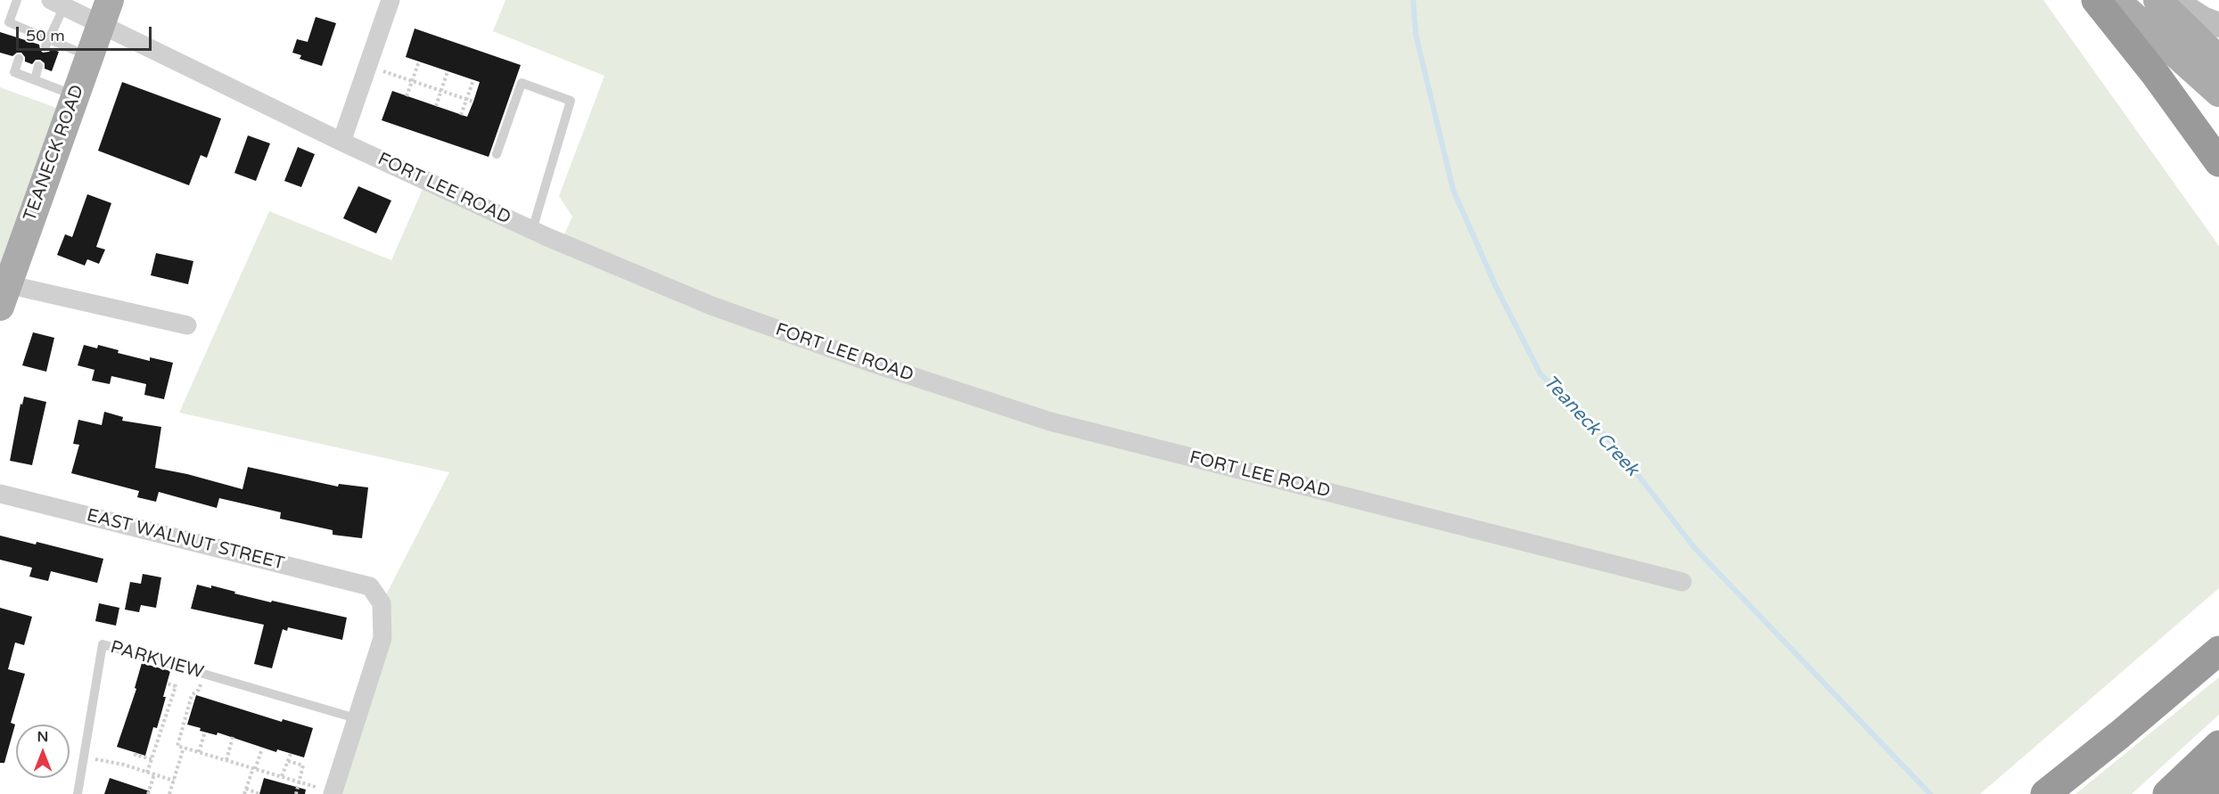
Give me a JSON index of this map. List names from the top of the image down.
{
  "streets": {
    "main road": ["TEANECK ROAD"],
    "street": ["FORT LEE ROAD", "EAST WALNUT STREET"],
    "lane": ["PARKVIEW"]
  },
  "crossings": [
    ["TEANECK ROAD", "FORT LEE ROAD"],
    ["EAST WALNUT STREET", "PARKVIEW"]
  ],
  "water": ["Teaneck Creek"],
  "scale_bar": "50 m",
  "north": "top"
}
